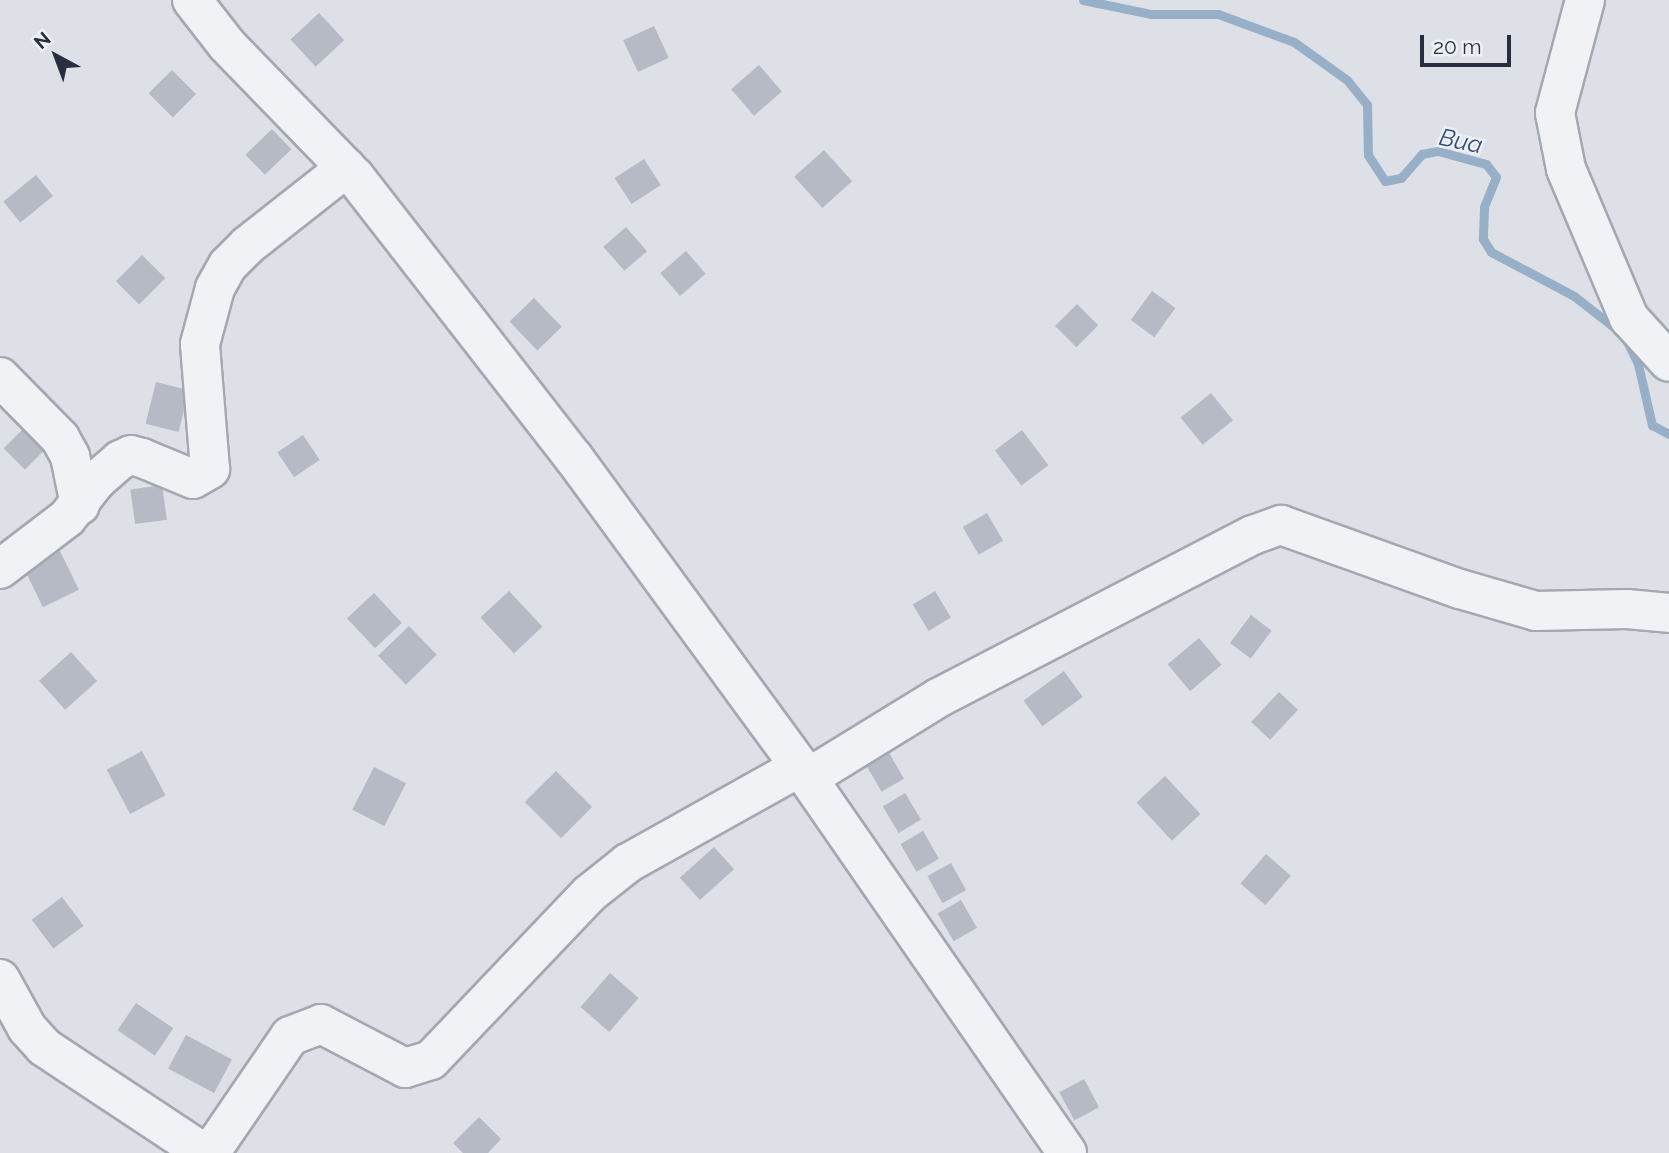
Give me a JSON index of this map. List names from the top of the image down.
{
  "water": ["Bua"],
  "scale_bar": "20 m",
  "north": "top left"
}
